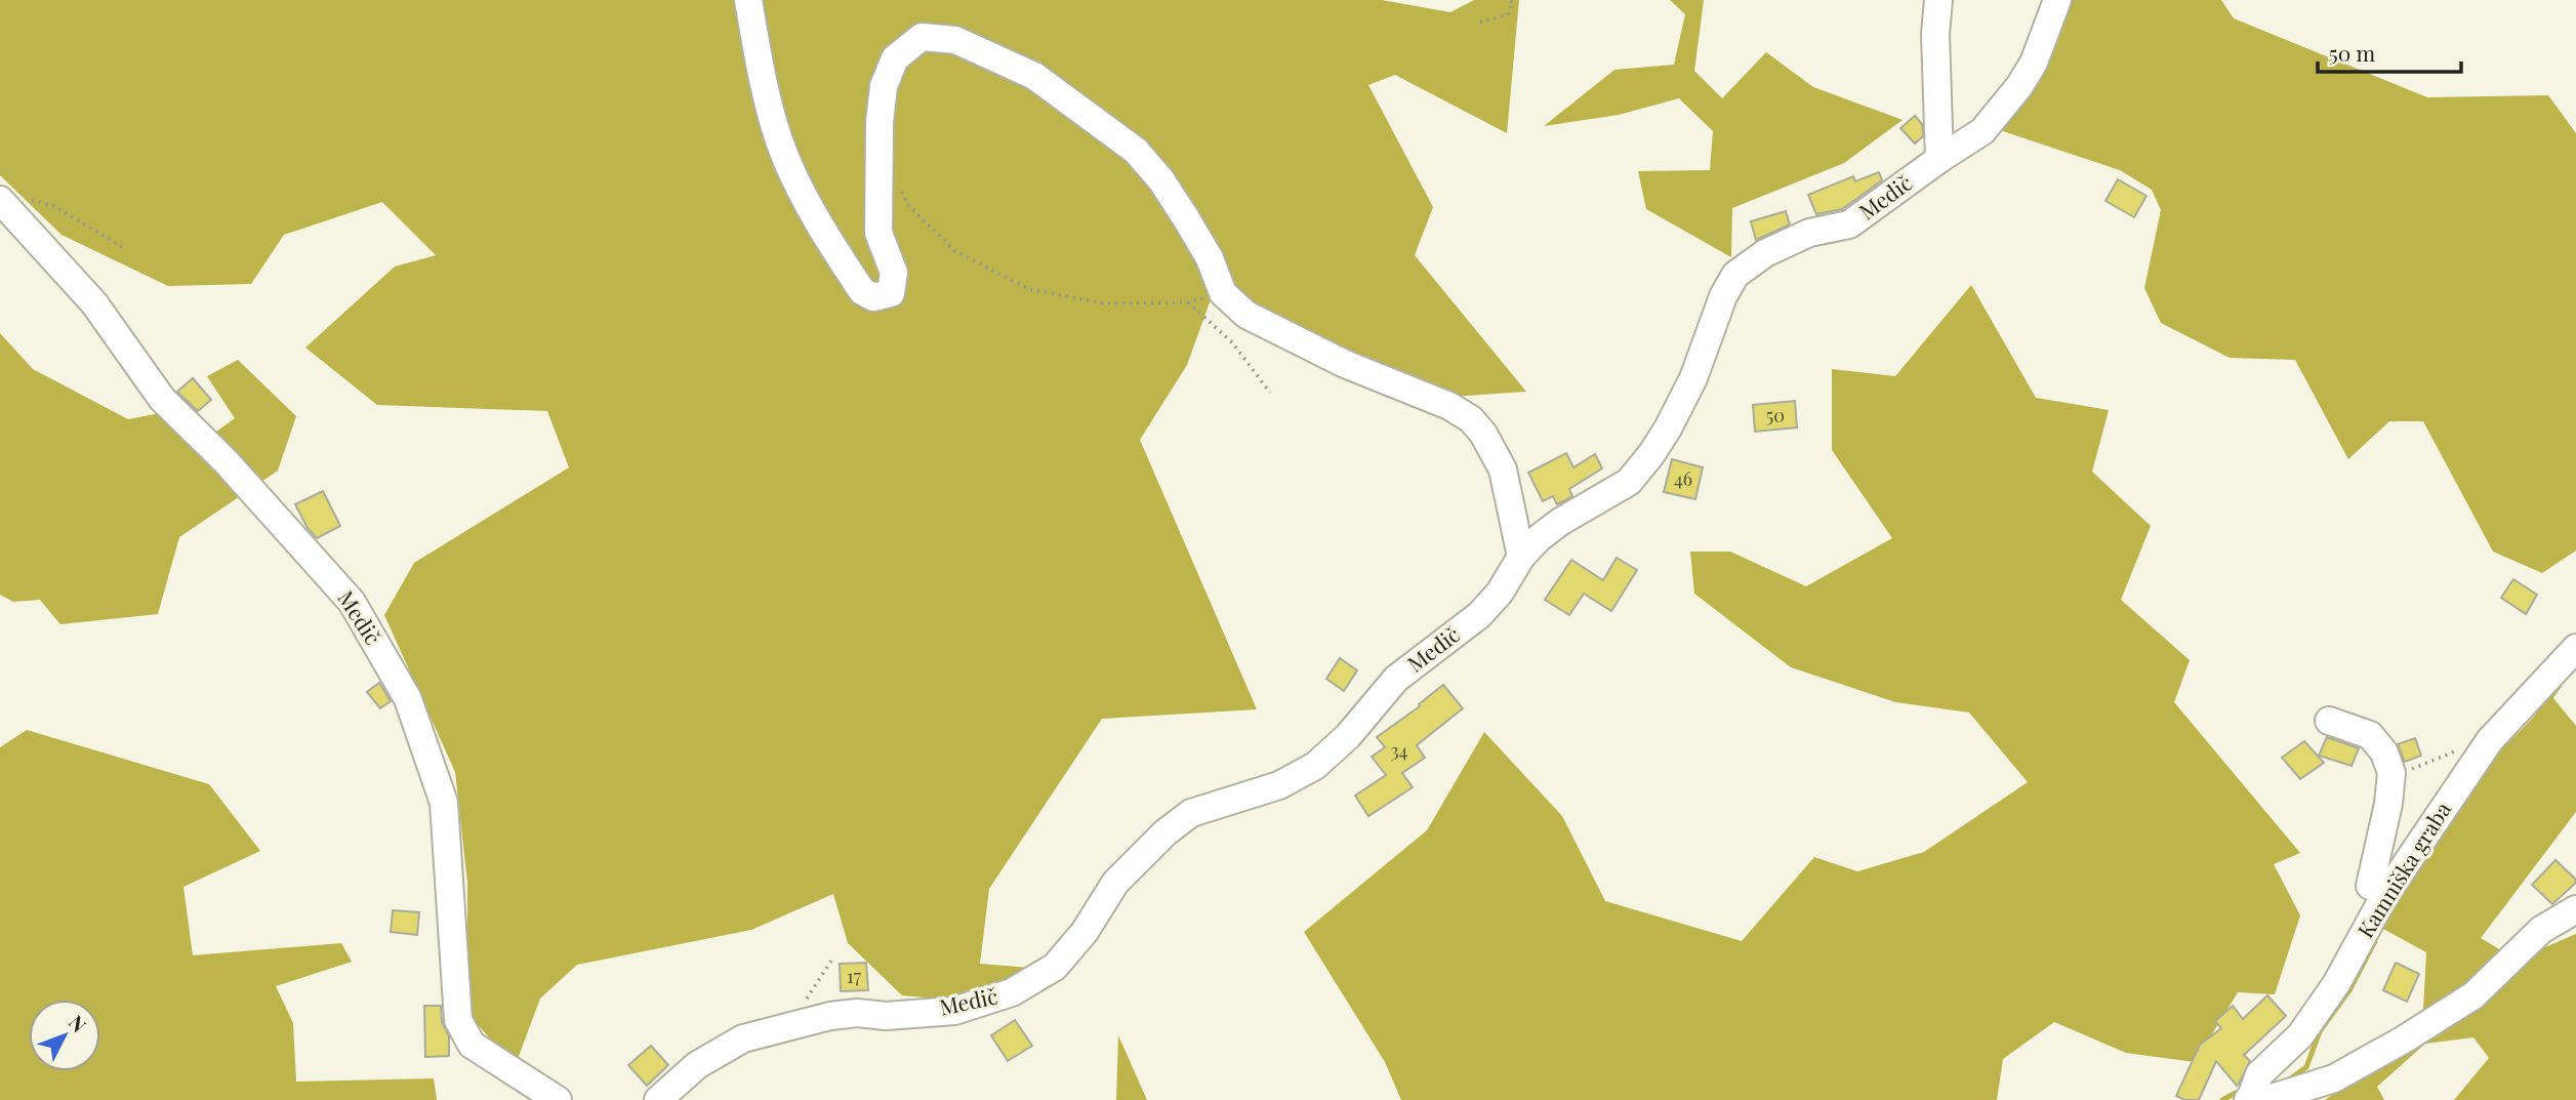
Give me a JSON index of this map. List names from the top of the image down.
{
  "streets": {
    "street": ["Medič", "Kamniška graba"]
  },
  "house_numbers": [
    "50",
    "46",
    "34",
    "17"
  ],
  "scale_bar": "50 m",
  "north": "top right"
}
